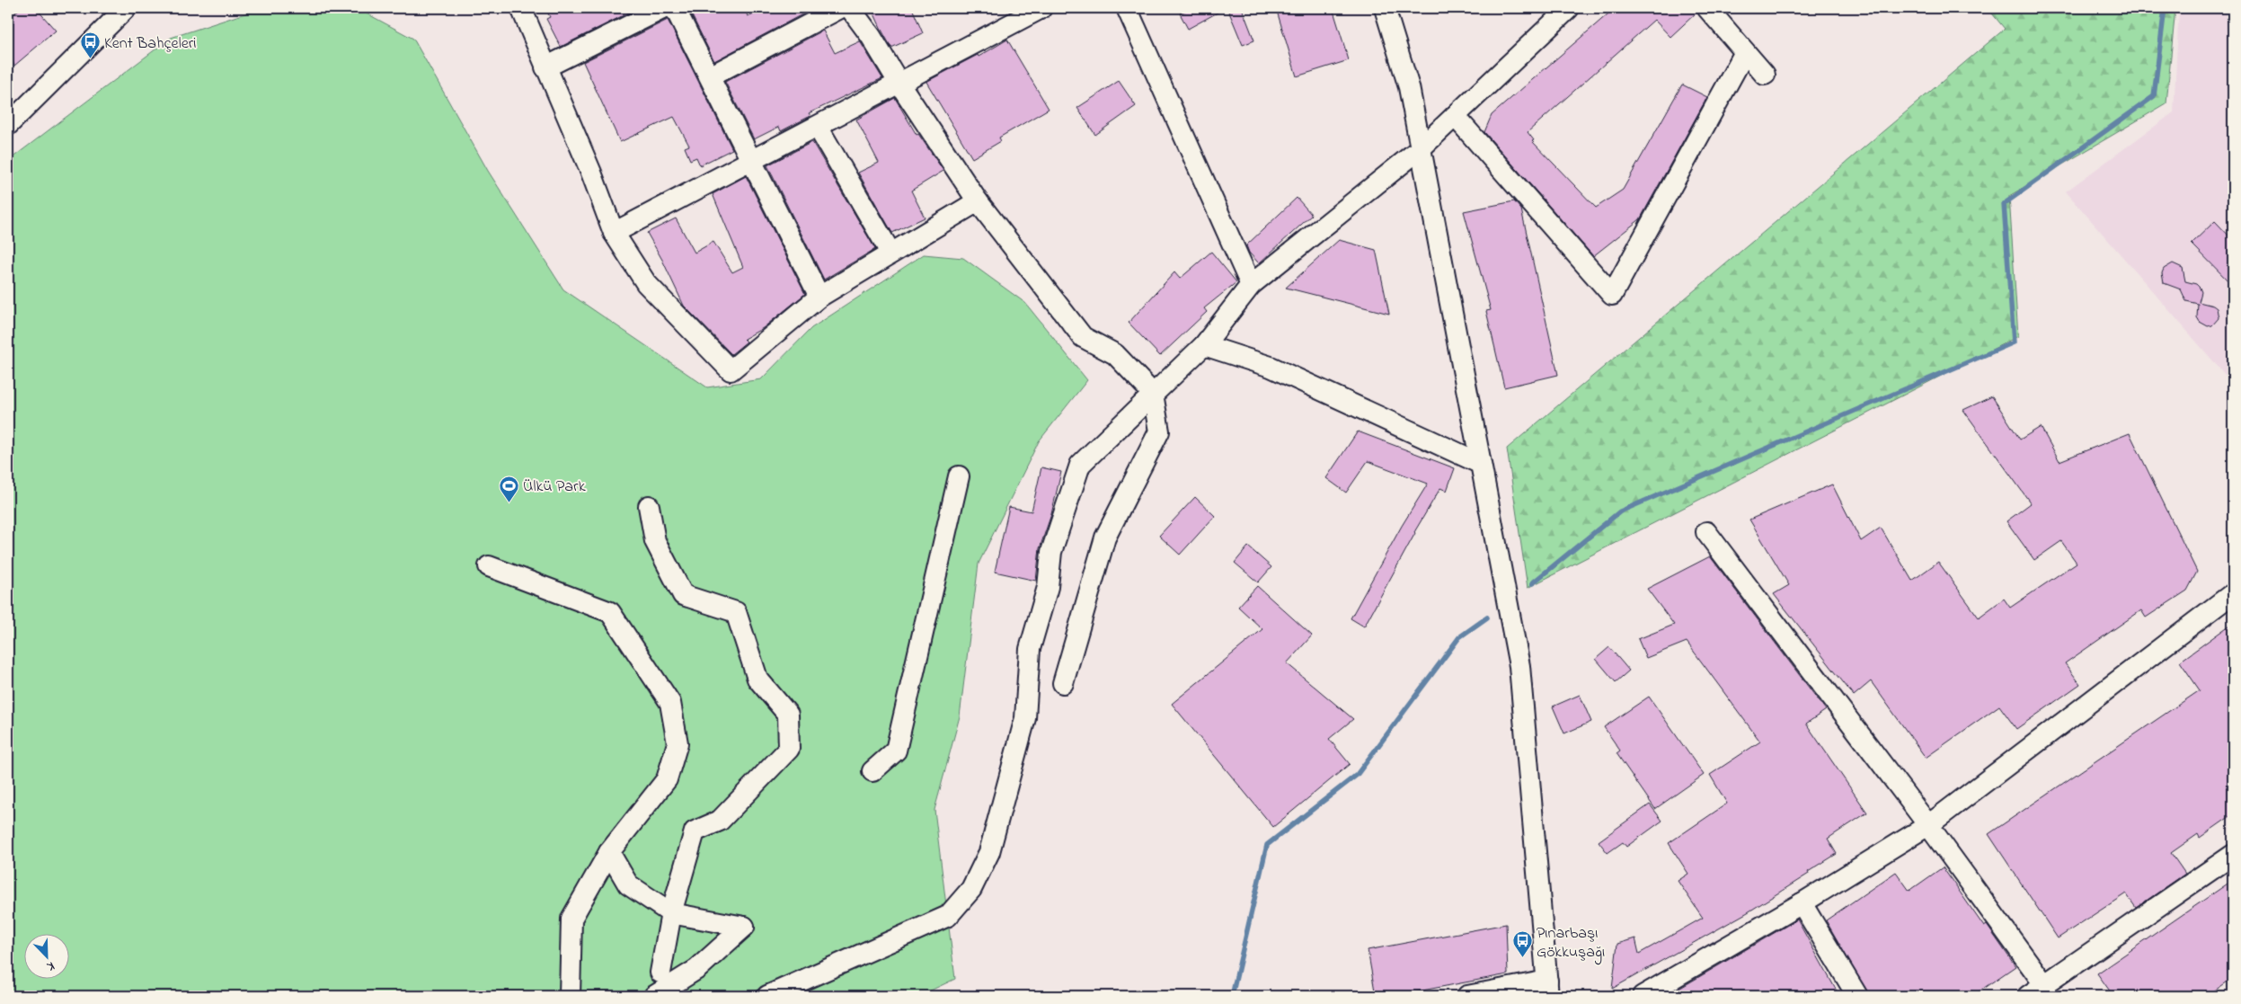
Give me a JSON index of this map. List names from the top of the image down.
{
  "places": {
    "bus stop": ["Kent Bahçeleri", "Pınarbaşı Gökkuşağı"],
    "sports": ["Ülkü Park"]
  },
  "north": "bottom right"
}
